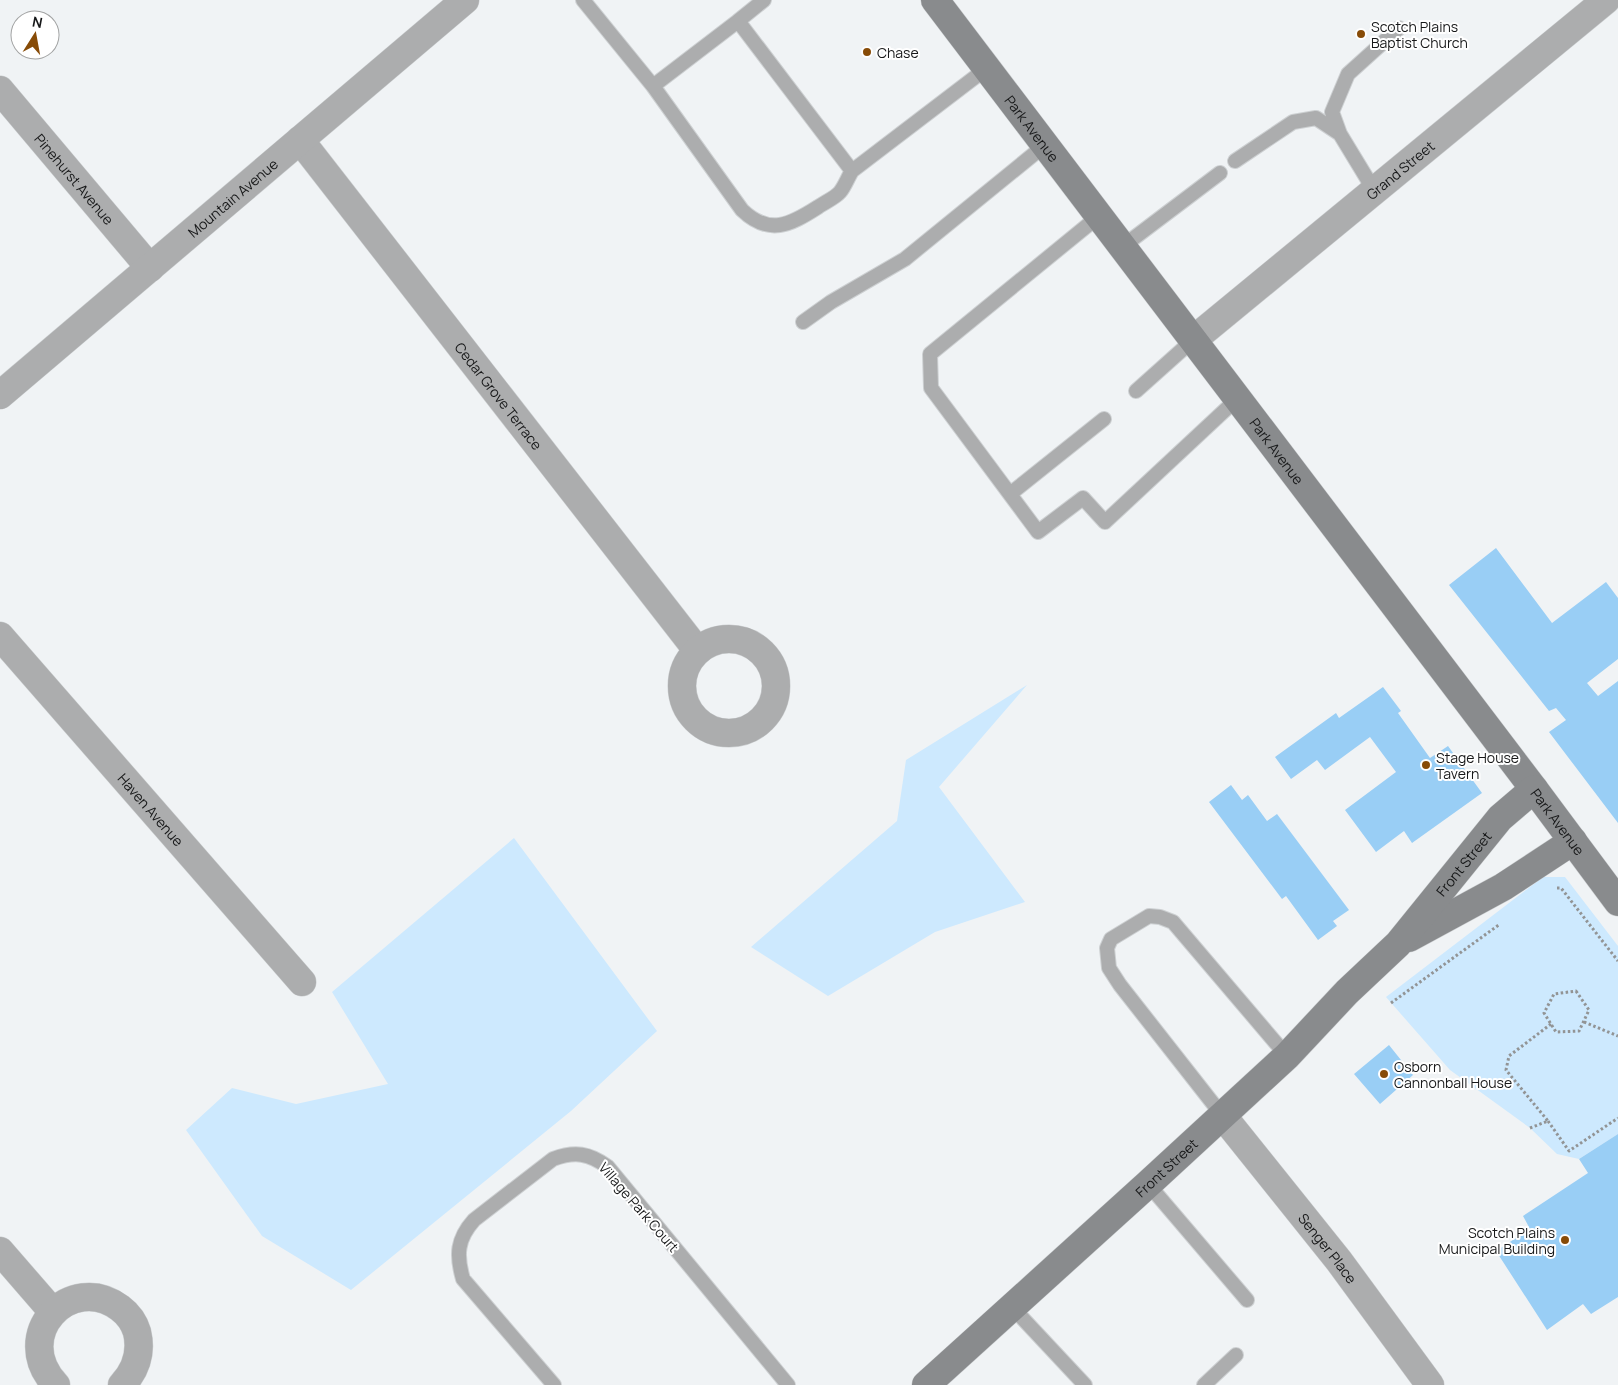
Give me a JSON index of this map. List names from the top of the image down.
{
  "streets": {
    "main road": ["Park Avenue", "Front Street"],
    "street": [
      "Grand Street",
      "Pinehurst Avenue",
      "Mountain Avenue",
      "Cedar Grove Terrace",
      "Haven Avenue",
      "Senger Place"
    ],
    "lane": ["Village Park Court"]
  },
  "crossings": [
    ["Park Avenue", "Grand Street"],
    ["Park Avenue", "Front Street"],
    ["Pinehurst Avenue", "Mountain Avenue"],
    ["Mountain Avenue", "Cedar Grove Terrace"],
    ["Front Street", "Senger Place"]
  ],
  "places": [
    "Scotch Plains Baptist Church",
    "Chase",
    "Stage House Tavern",
    "Osborn Cannonball House",
    "Scotch Plains Municipal Building"
  ],
  "north": "top"
}
